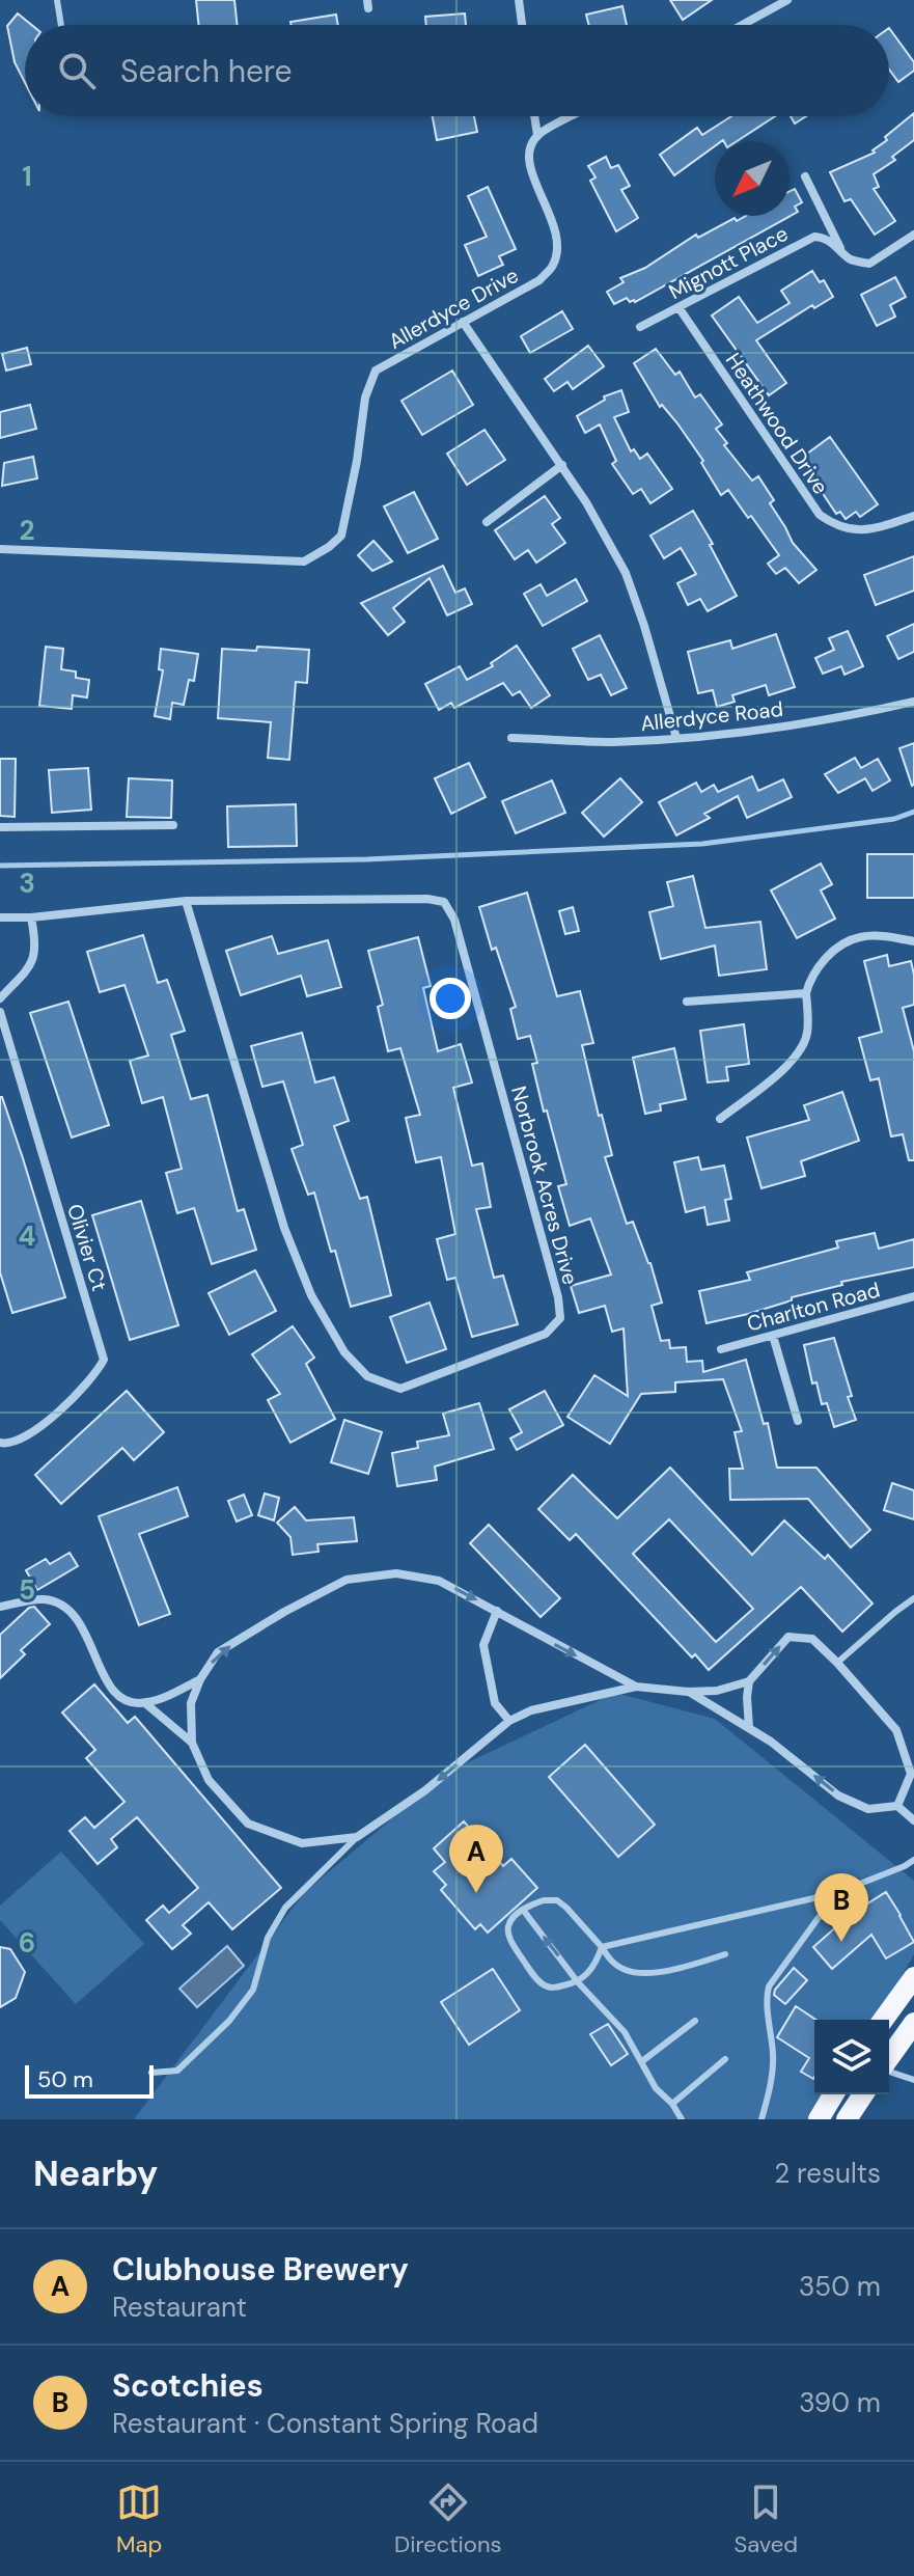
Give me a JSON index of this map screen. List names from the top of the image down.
{
  "streets": {
    "street": [
      "Mignott Place",
      "Allerdyce Drive",
      "Heathwood Drive",
      "Allerdyce Road",
      "Norbrook Acres Drive",
      "Olivier Ct",
      "Charlton Road"
    ]
  },
  "crossings": [
    ["Mignott Place", "Heathwood Drive"]
  ],
  "scale_bar": "50 m",
  "north": "bottom left",
  "page": {
    "search": "Search here",
    "pins": ["A", "B"],
    "scale": "50 m",
    "heading": ["Nearby", "2 results"],
    "list": [
      {
        "mark": "A",
        "name": "Clubhouse Brewery",
        "note": "Restaurant",
        "value": "350 m"
      },
      {
        "mark": "B",
        "name": "Scotchies",
        "note": "Restaurant · Constant Spring Road",
        "value": "390 m"
      }
    ],
    "nav": ["Map", "Directions", "Saved"]
  },
  "grid": {
    "rows": [
      "1",
      "2",
      "3",
      "4",
      "5",
      "6"
    ]
  }
}
